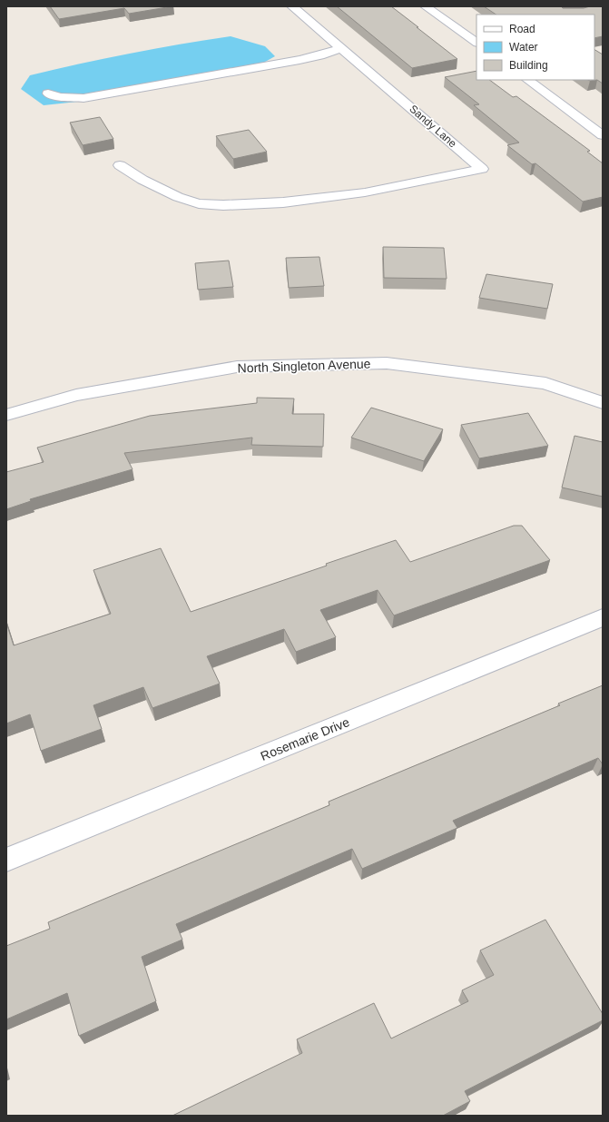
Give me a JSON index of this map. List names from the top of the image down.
{
  "streets": {
    "street": ["Sandy Lane", "North Singleton Avenue", "Rosemarie Drive"]
  },
  "legend": ["Road", "Water", "Building"]
}
